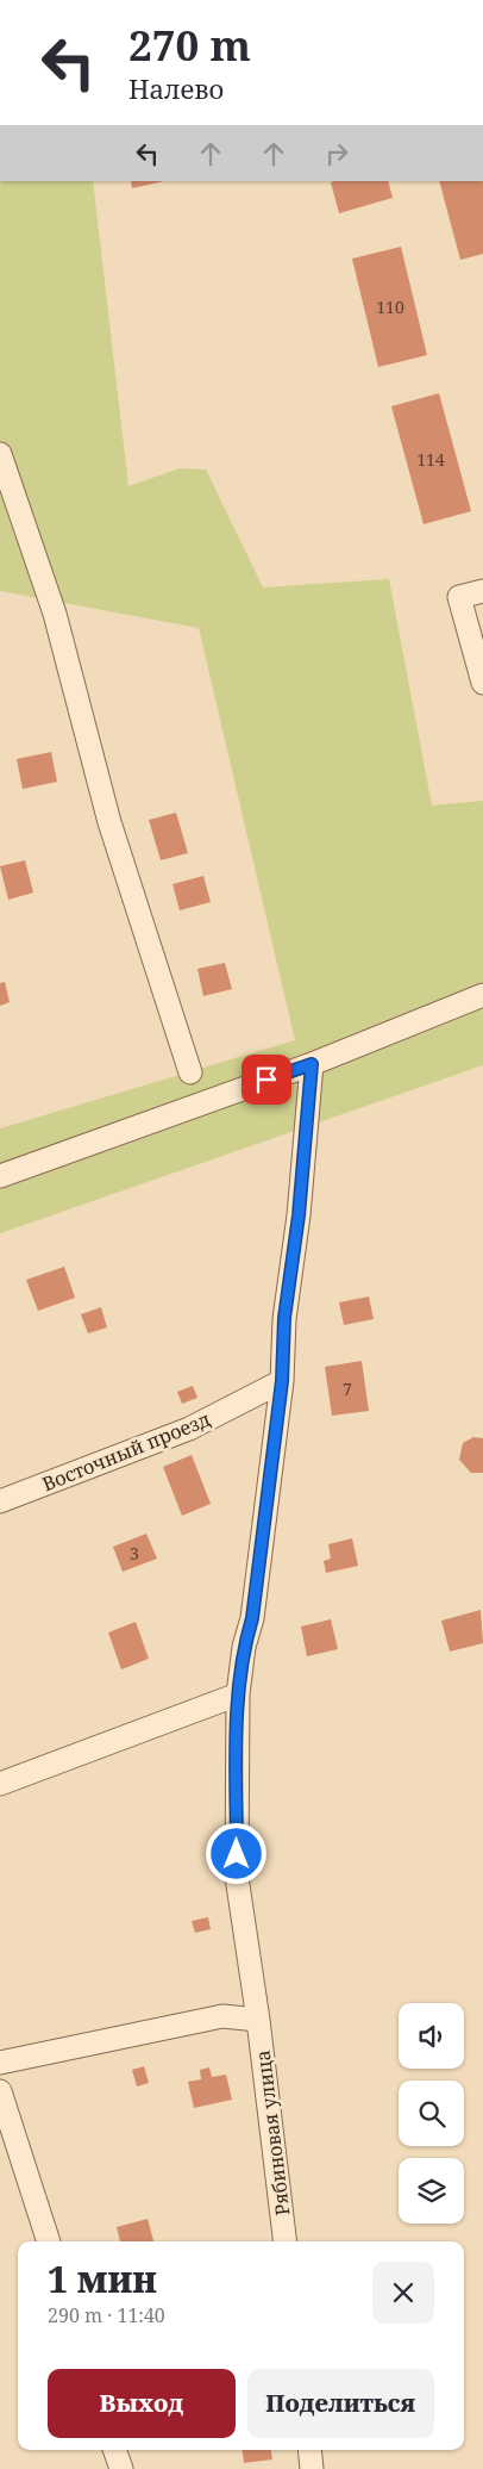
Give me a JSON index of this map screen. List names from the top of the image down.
{
  "streets": {
    "street": ["Восточный проезд", "Рябиновая улица"]
  },
  "crossings": [
    ["Восточный проезд", "Рябиновая улица"]
  ],
  "house_numbers": [
    "110",
    "114",
    "7",
    "3"
  ],
  "page": {
    "turn": ["270 m", "Налево"],
    "heading": ["1 мин", "290 m · 11:40"],
    "buttons": ["Выход", "Поделиться"]
  }
}
